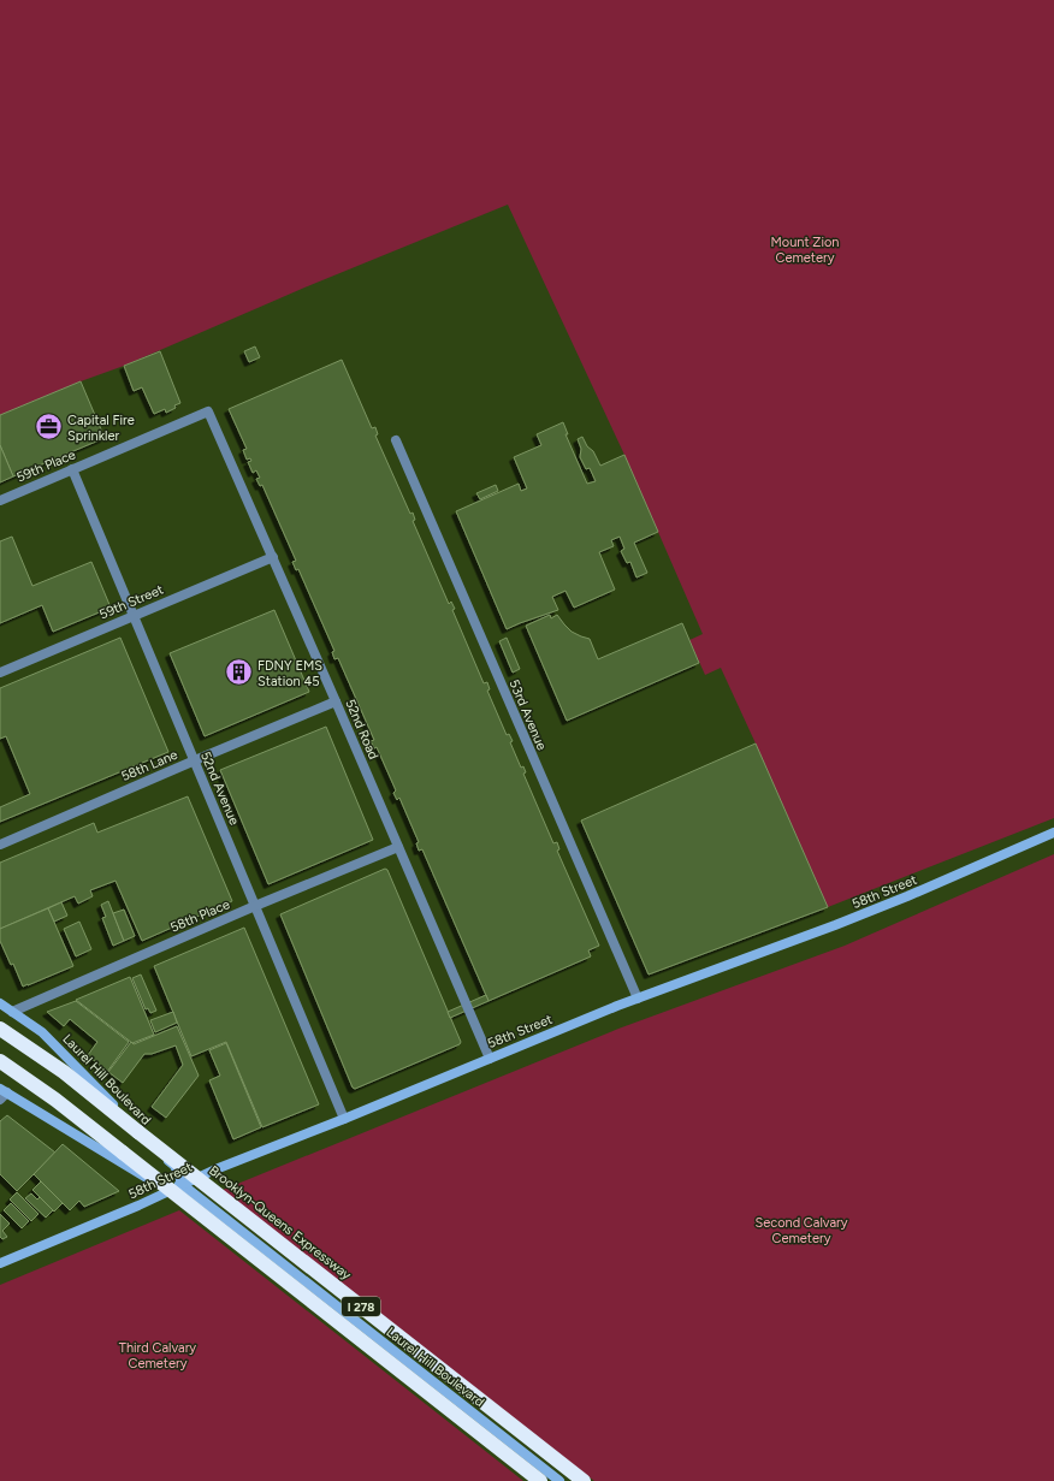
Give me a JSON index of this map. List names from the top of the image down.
{
  "streets": {
    "highway": ["Brooklyn-Queens Expressway", "I 278"],
    "main road": ["58th Street", "Laurel Hill Boulevard"],
    "street": [
      "59th Place",
      "59th Street",
      "53rd Avenue",
      "52nd Road",
      "58th Lane",
      "52nd Avenue",
      "58th Place"
    ]
  },
  "crossings": [
    ["59th Place", "52nd Road"],
    ["59th Place", "52nd Avenue"],
    ["59th Street", "52nd Road"],
    ["59th Street", "52nd Avenue"],
    ["53rd Avenue", "58th Street"],
    ["52nd Road", "58th Lane"],
    ["52nd Road", "58th Street"],
    ["52nd Road", "58th Place"],
    ["58th Lane", "52nd Avenue"],
    ["52nd Avenue", "58th Street"],
    ["52nd Avenue", "58th Place"],
    ["58th Street", "Laurel Hill Boulevard"],
    ["58th Place", "Laurel Hill Boulevard"]
  ],
  "parks": ["Mount Zion Cemetery", "Second Calvary Cemetery", "Third Calvary Cemetery"],
  "places": {
    "office": ["Capital Fire Sprinkler"],
    "building": ["FDNY EMS Station 45"]
  }
}
